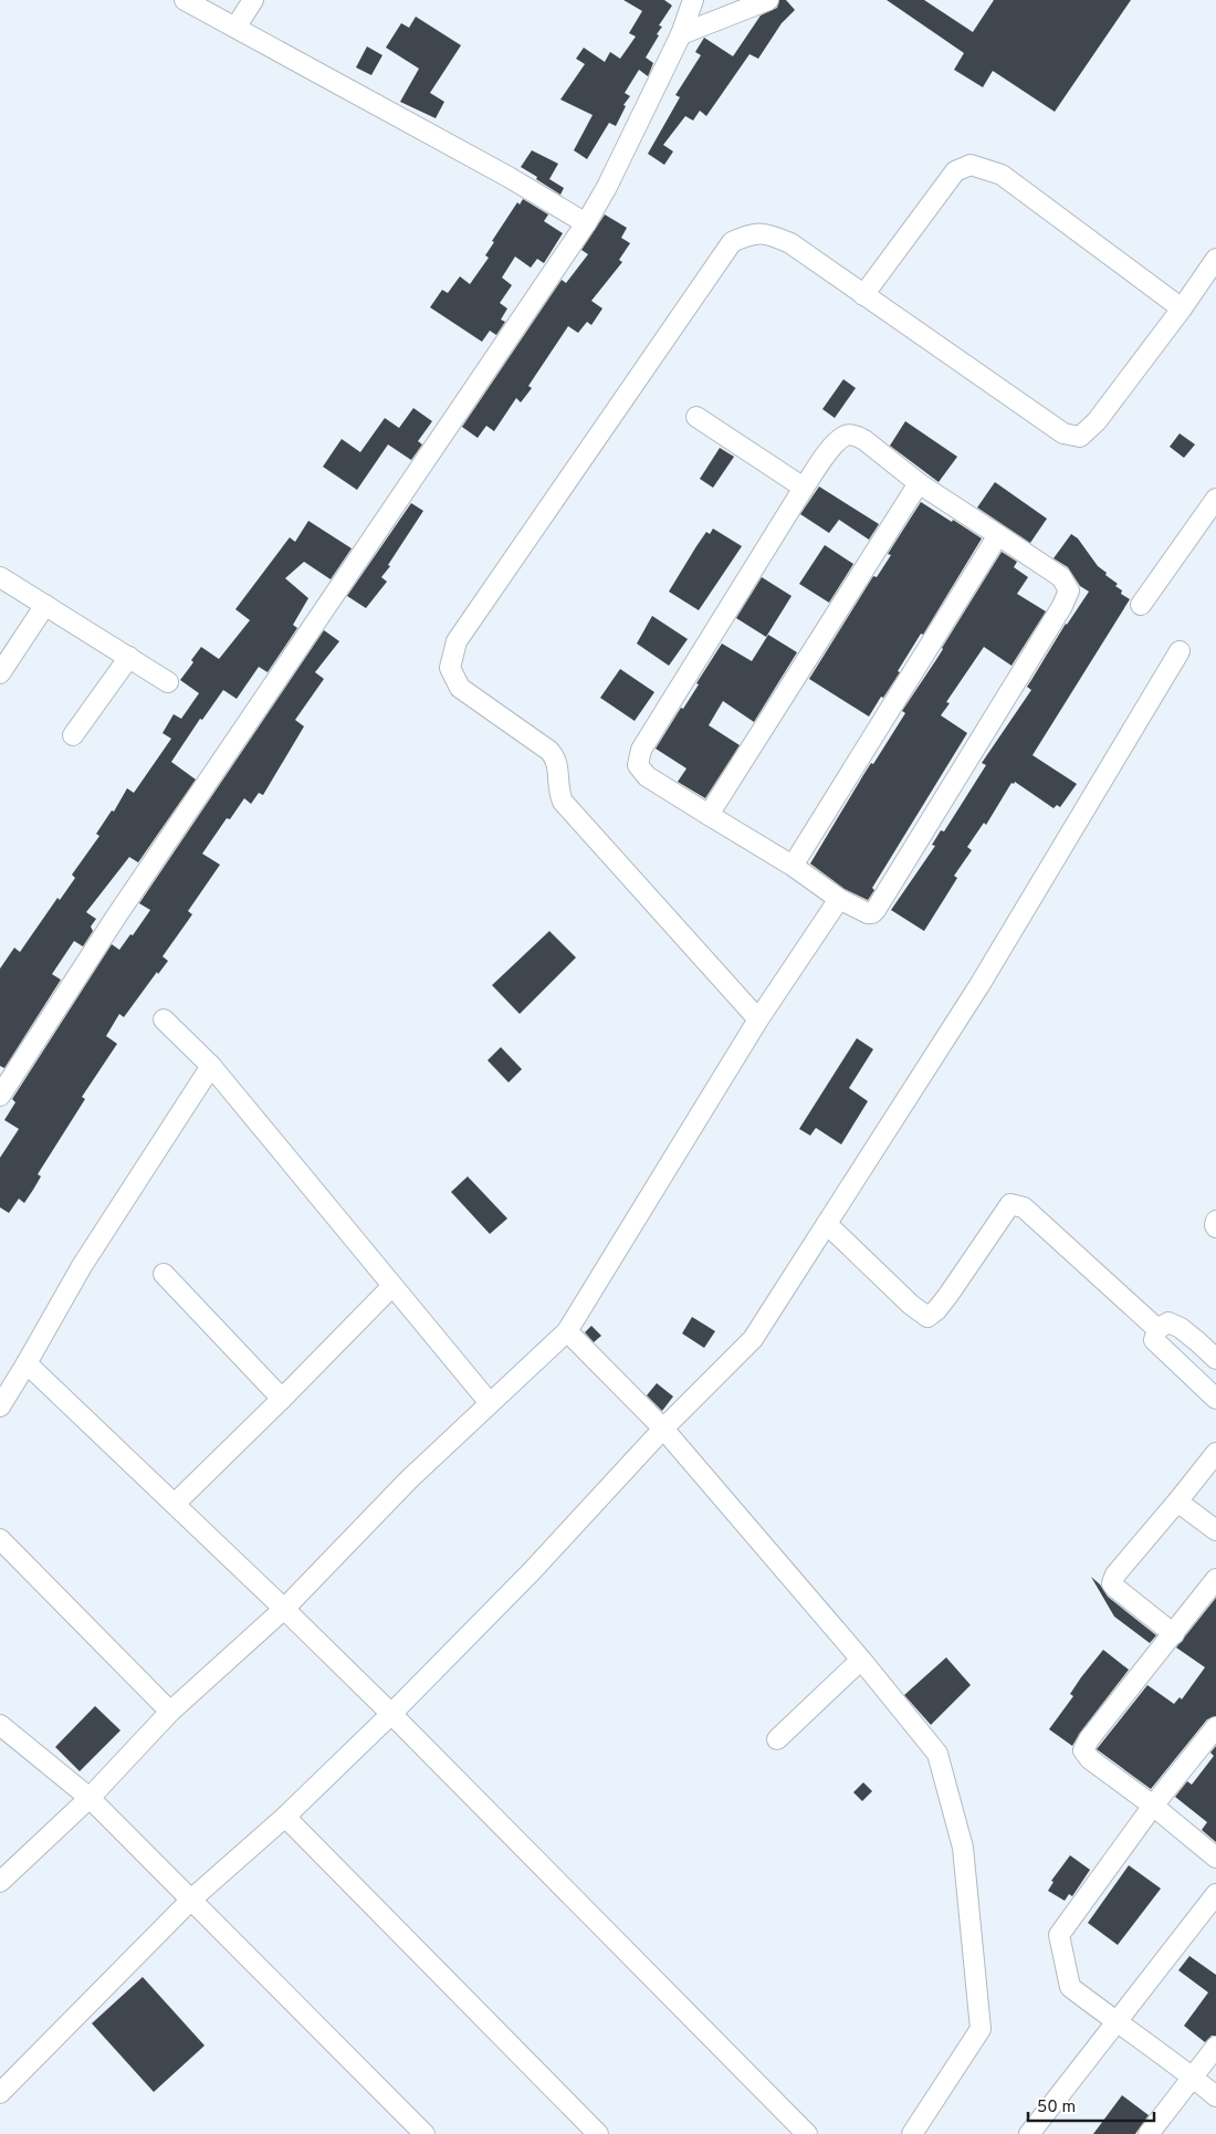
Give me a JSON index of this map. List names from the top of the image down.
{
  "scale_bar": "50 m"
}
